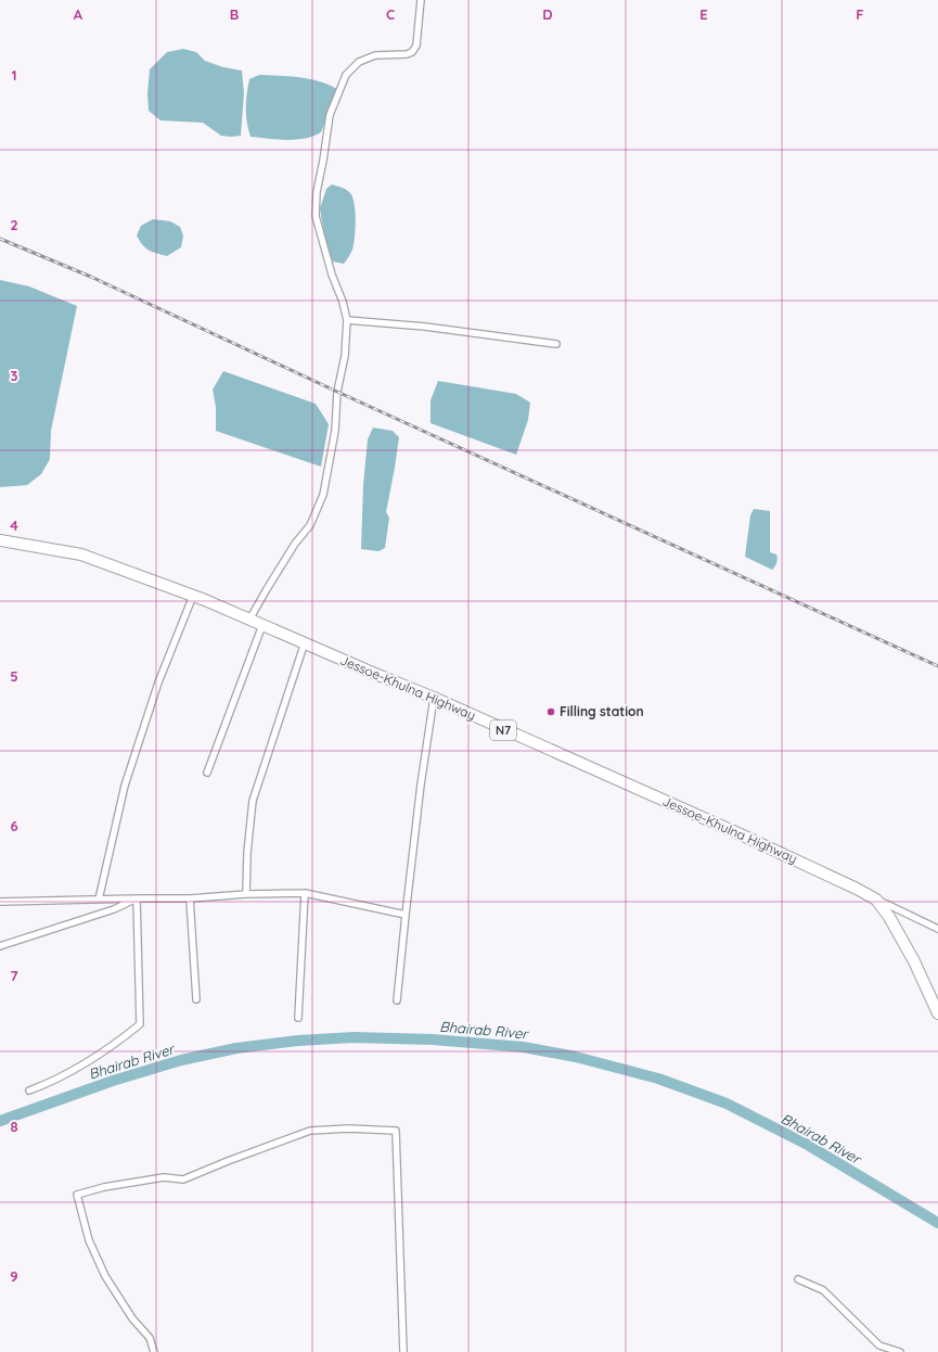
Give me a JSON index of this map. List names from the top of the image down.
{
  "streets": {
    "highway": ["Jessoe-Khulna Highway", "N7"]
  },
  "water": ["Bhairab River"],
  "places": ["Filling station"],
  "grid": {
    "columns": [
      "A",
      "B",
      "C",
      "D",
      "E",
      "F"
    ],
    "rows": [
      "1",
      "2",
      "3",
      "4",
      "5",
      "6",
      "7",
      "8",
      "9"
    ]
  }
}
